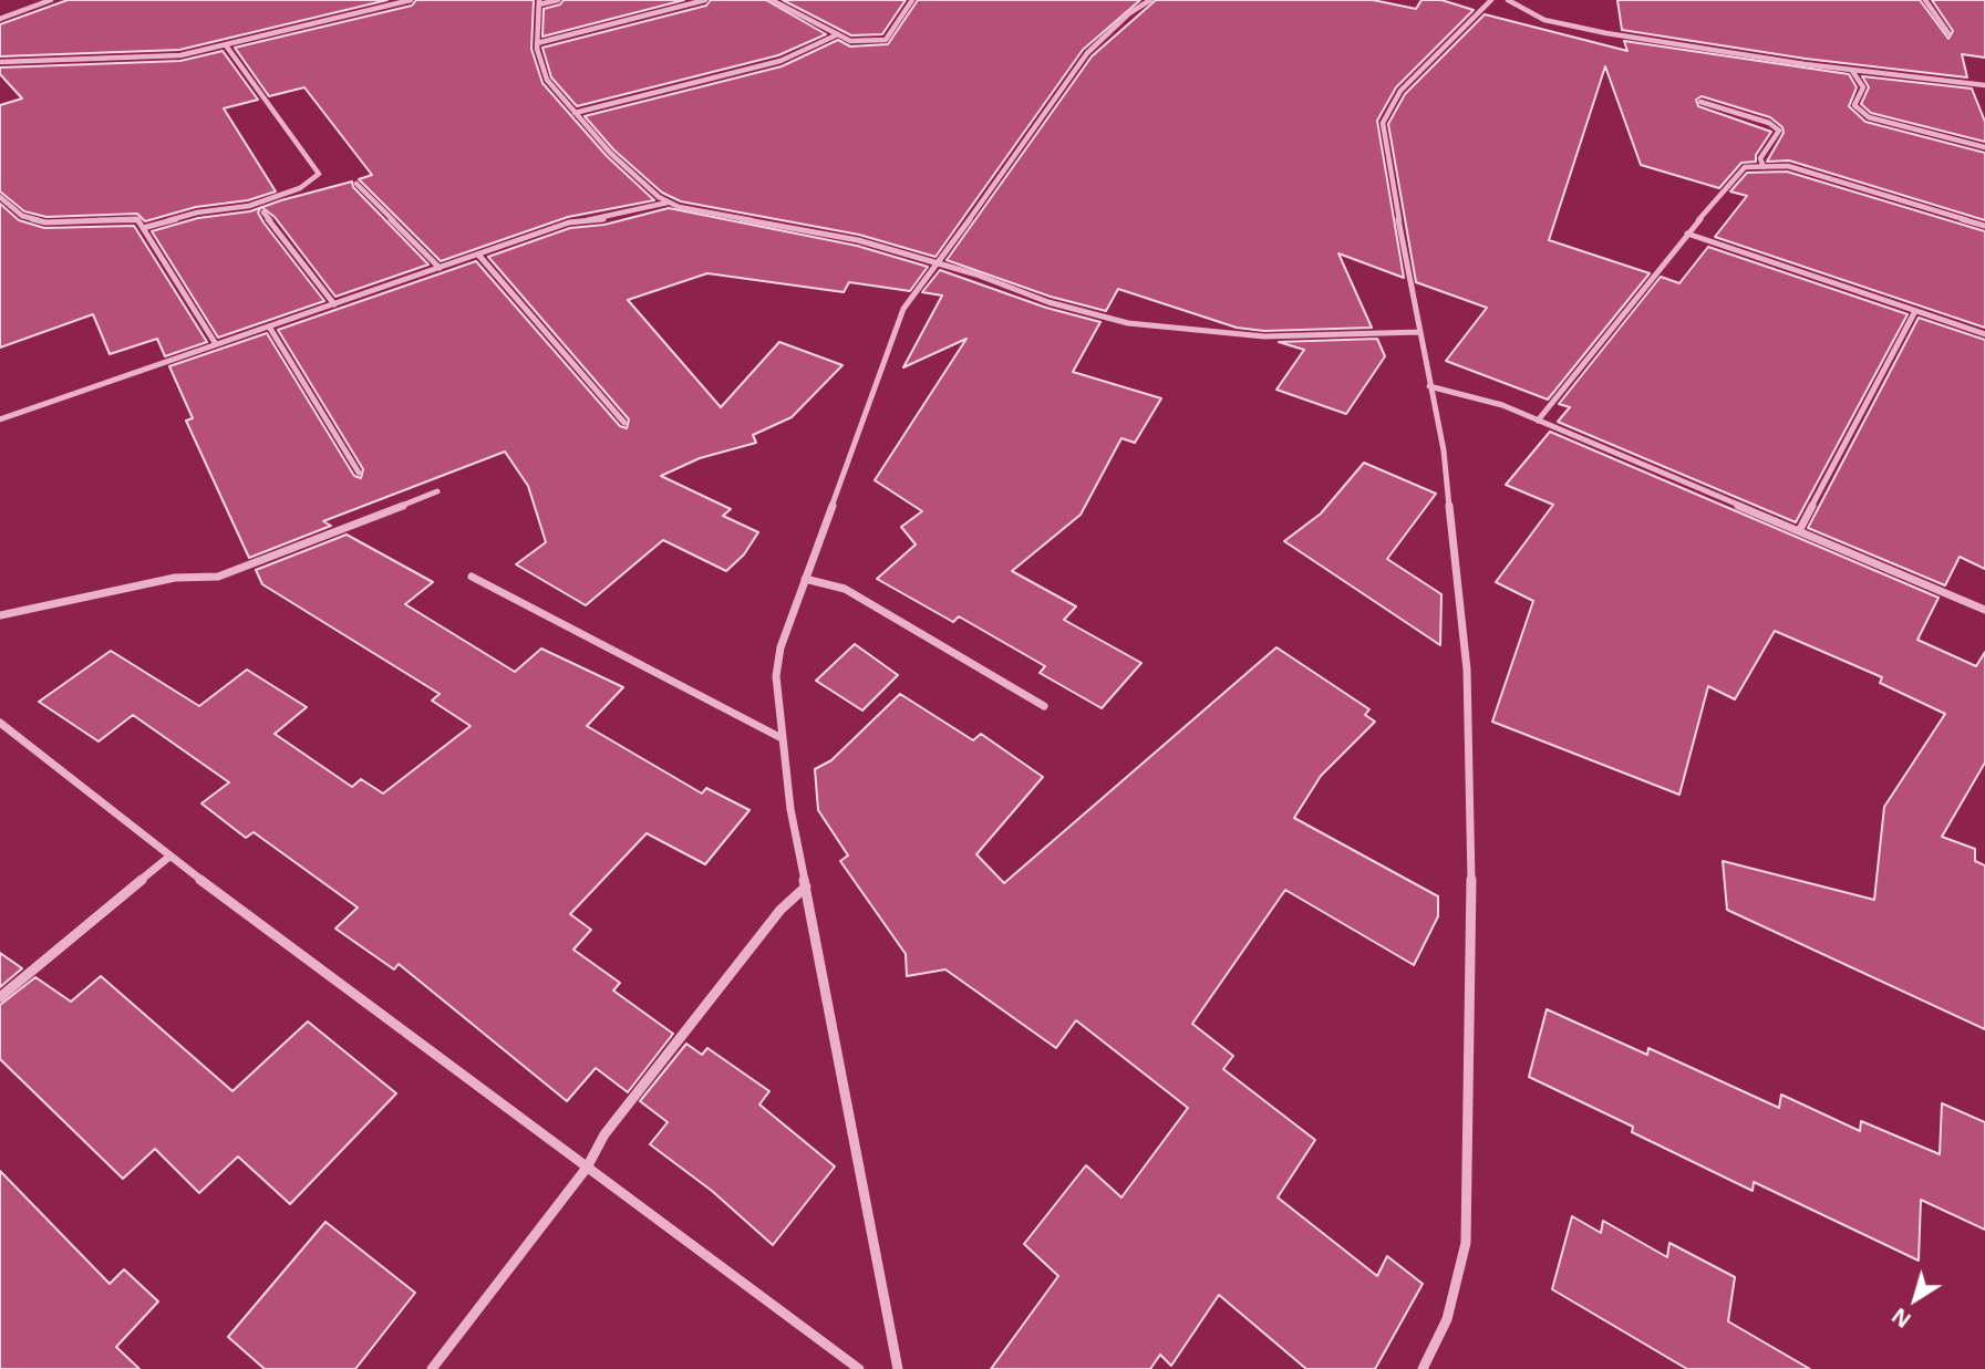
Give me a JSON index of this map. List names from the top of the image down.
{
  "north": "bottom left"
}
